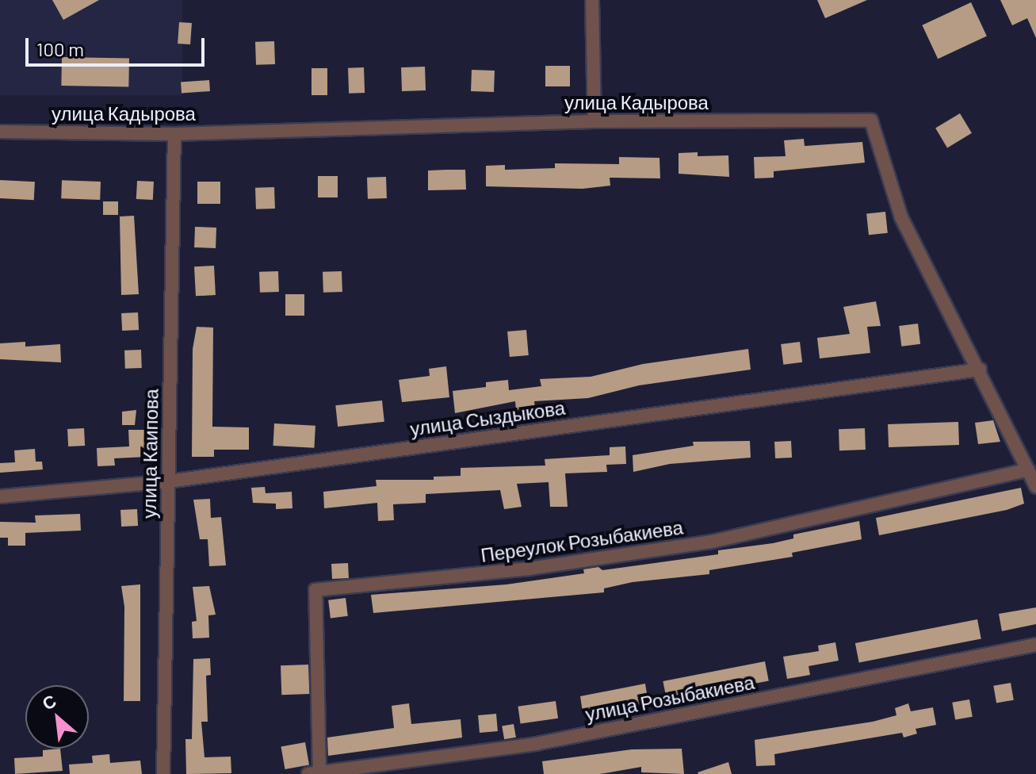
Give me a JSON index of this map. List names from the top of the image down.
{
  "streets": {
    "street": [
      "улица Кадырова",
      "улица Сыздыкова",
      "улица Каипова",
      "Переулок Розыбакиева",
      "улица Розыбакиева"
    ]
  },
  "crossings": [
    ["улица Кадырова", "улица Сыздыкова"],
    ["улица Кадырова", "улица Каипова"],
    ["улица Кадырова", "Переулок Розыбакиева"],
    ["улица Сыздыкова", "улица Каипова"],
    ["Переулок Розыбакиева", "улица Розыбакиева"]
  ],
  "scale_bar": "100 m",
  "north": "top left"
}
